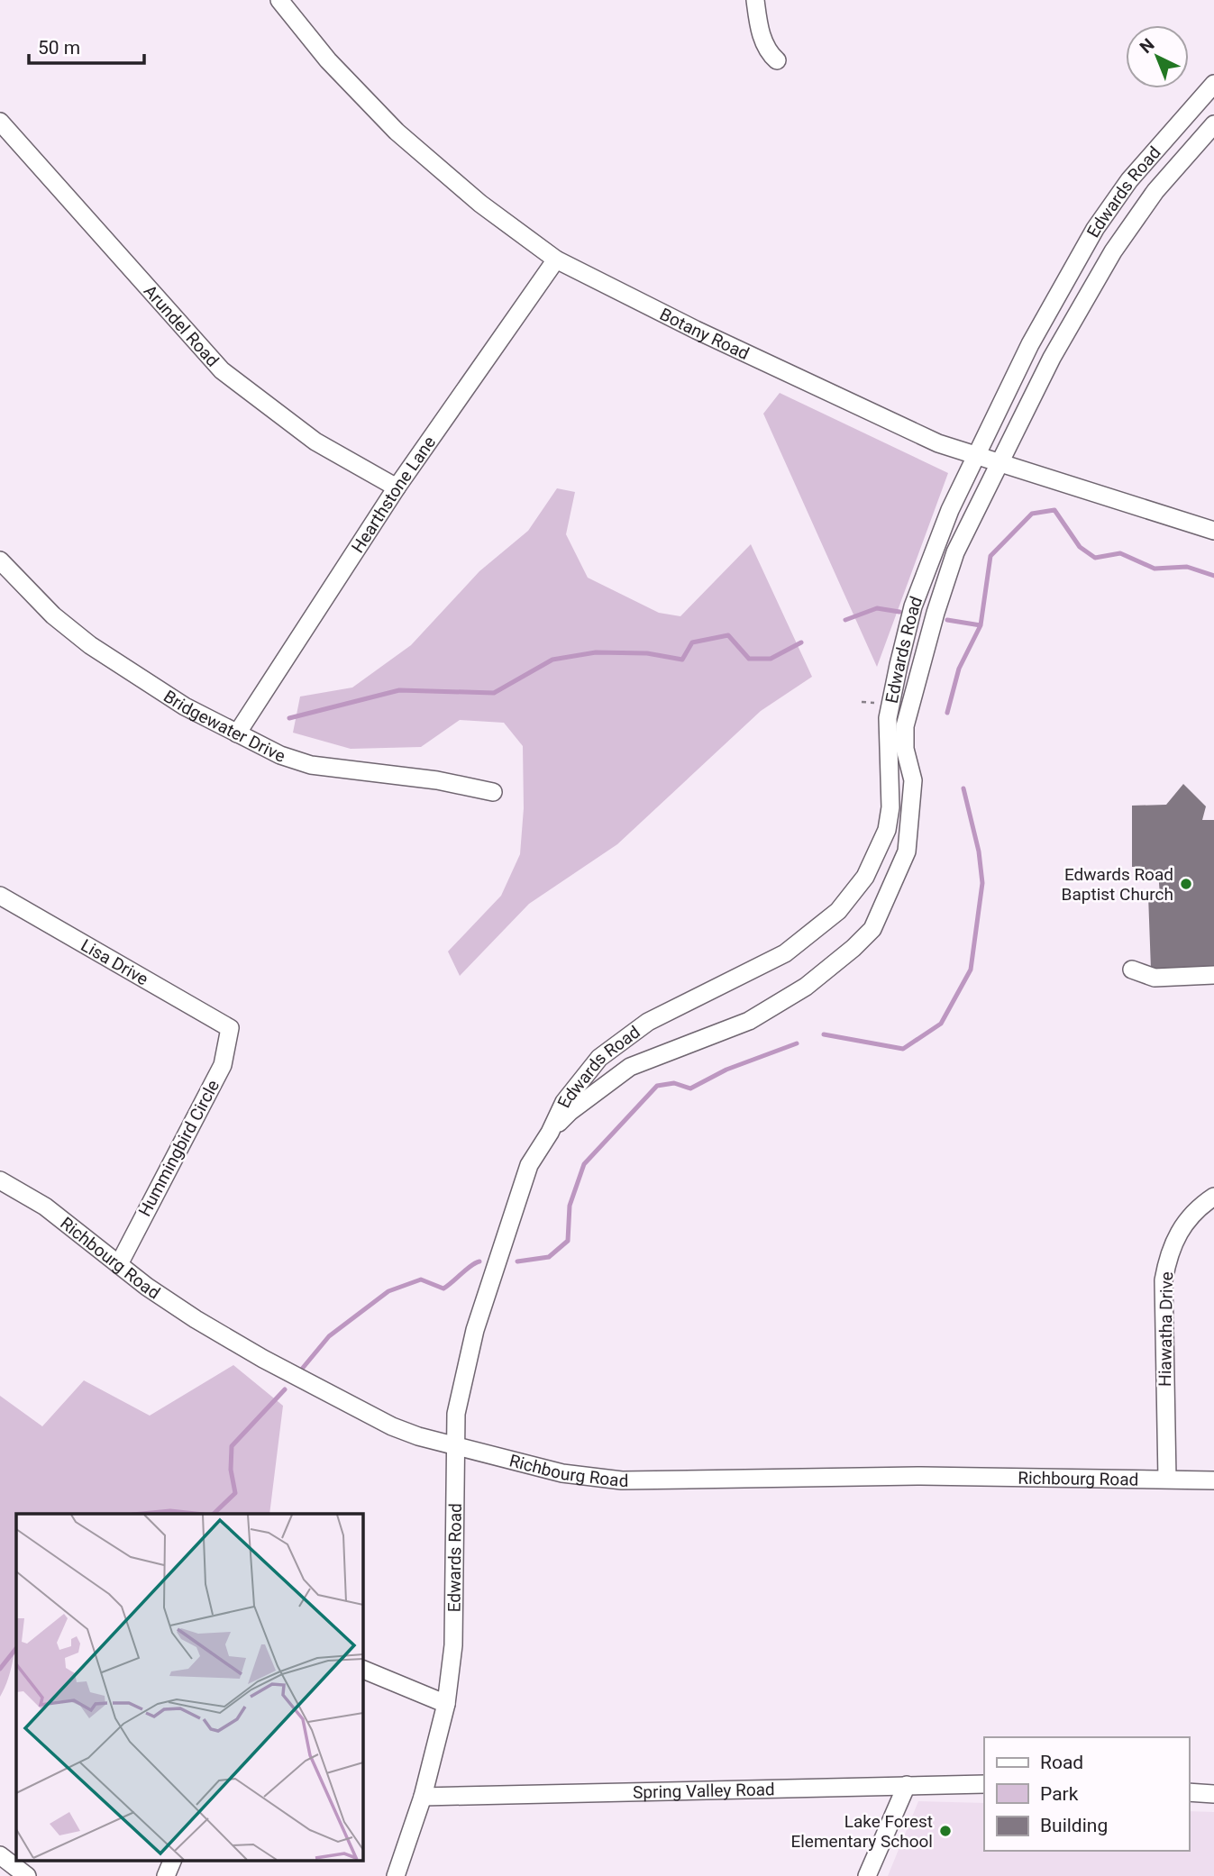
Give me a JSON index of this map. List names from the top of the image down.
{
  "streets": {
    "street": [
      "Edwards Road",
      "Arundel Road",
      "Botany Road",
      "Hearthstone Lane",
      "Bridgewater Drive",
      "Lisa Drive",
      "Hummingbird Circle",
      "Richbourg Road",
      "Hiawatha Drive",
      "Spring Valley Road"
    ]
  },
  "crossings": [
    ["Edwards Road", "Botany Road"],
    ["Edwards Road", "Richbourg Road"],
    ["Edwards Road", "Spring Valley Road"],
    ["Arundel Road", "Hearthstone Lane"],
    ["Botany Road", "Hearthstone Lane"],
    ["Hearthstone Lane", "Bridgewater Drive"],
    ["Lisa Drive", "Hummingbird Circle"],
    ["Hummingbird Circle", "Richbourg Road"],
    ["Richbourg Road", "Hiawatha Drive"]
  ],
  "places": ["Edwards Road Baptist Church", "Lake Forest Elementary School"],
  "legend": ["Road", "Park", "Building"],
  "scale_bar": "50 m",
  "north": "top left"
}
